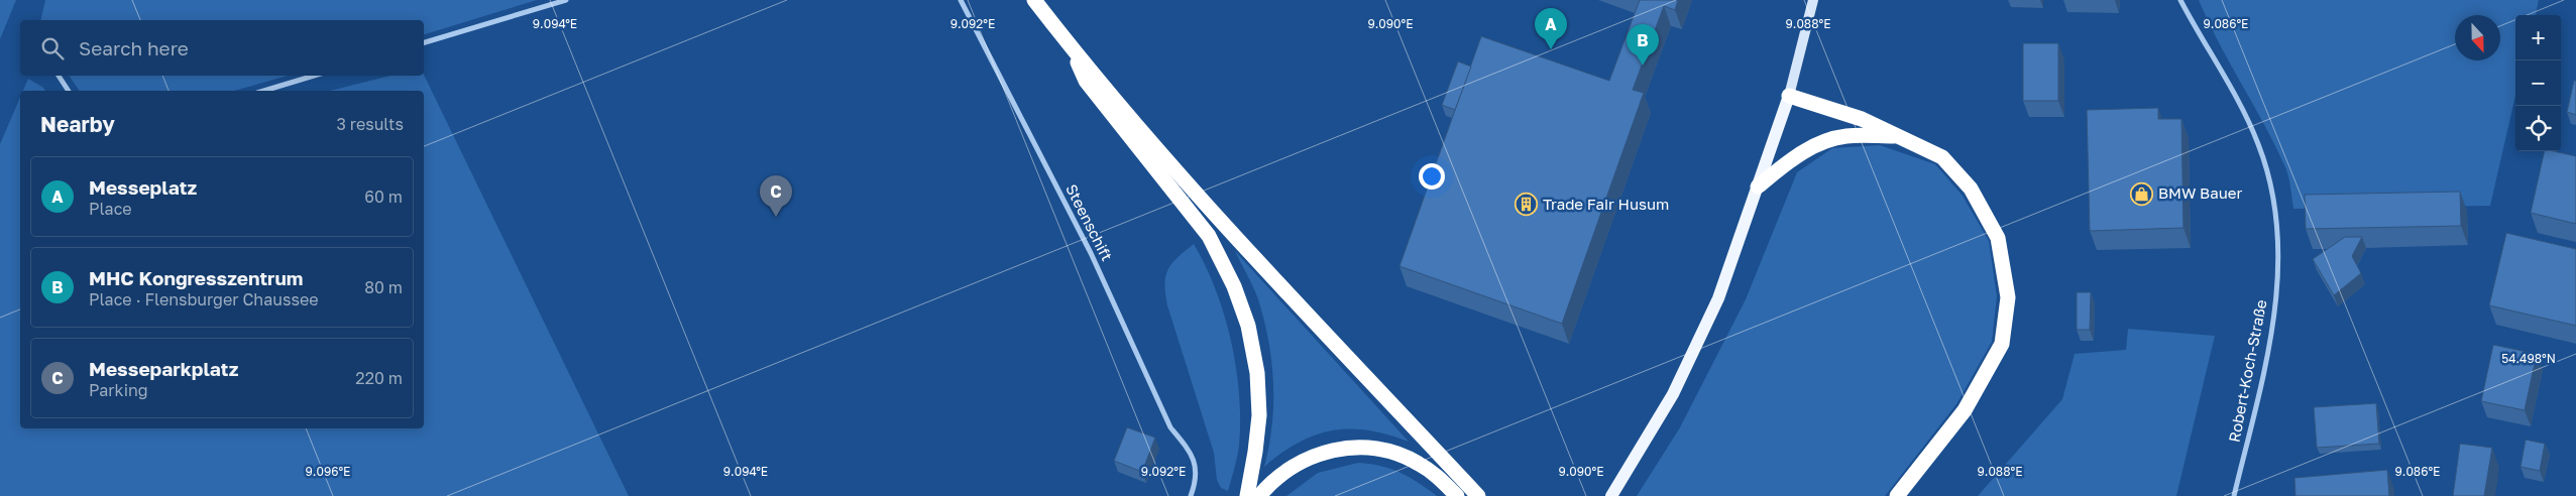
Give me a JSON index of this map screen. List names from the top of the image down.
{
  "streets": {
    "street": ["Steenschift", "Robert-Koch-Straße"]
  },
  "places": {
    "shop": ["BMW Bauer"],
    "building": ["Trade Fair Husum"]
  },
  "north": "bottom",
  "page": {
    "pins": ["A", "B", "C"],
    "map_buttons": ["+", "−"],
    "search": "Search here",
    "heading": ["Nearby", "3 results"],
    "list": [
      {
        "mark": "A",
        "name": "Messeplatz",
        "note": "Place",
        "value": "60 m"
      },
      {
        "mark": "B",
        "name": "MHC Kongresszentrum",
        "note": "Place · Flensburger Chaussee",
        "value": "80 m"
      },
      {
        "mark": "C",
        "name": "Messeparkplatz",
        "note": "Parking",
        "value": "220 m"
      }
    ]
  },
  "coordinates": [
    "9.094°E",
    "9.092°E",
    "9.090°E",
    "9.088°E",
    "9.086°E",
    "54.498°N",
    "9.096°E"
  ]
}
